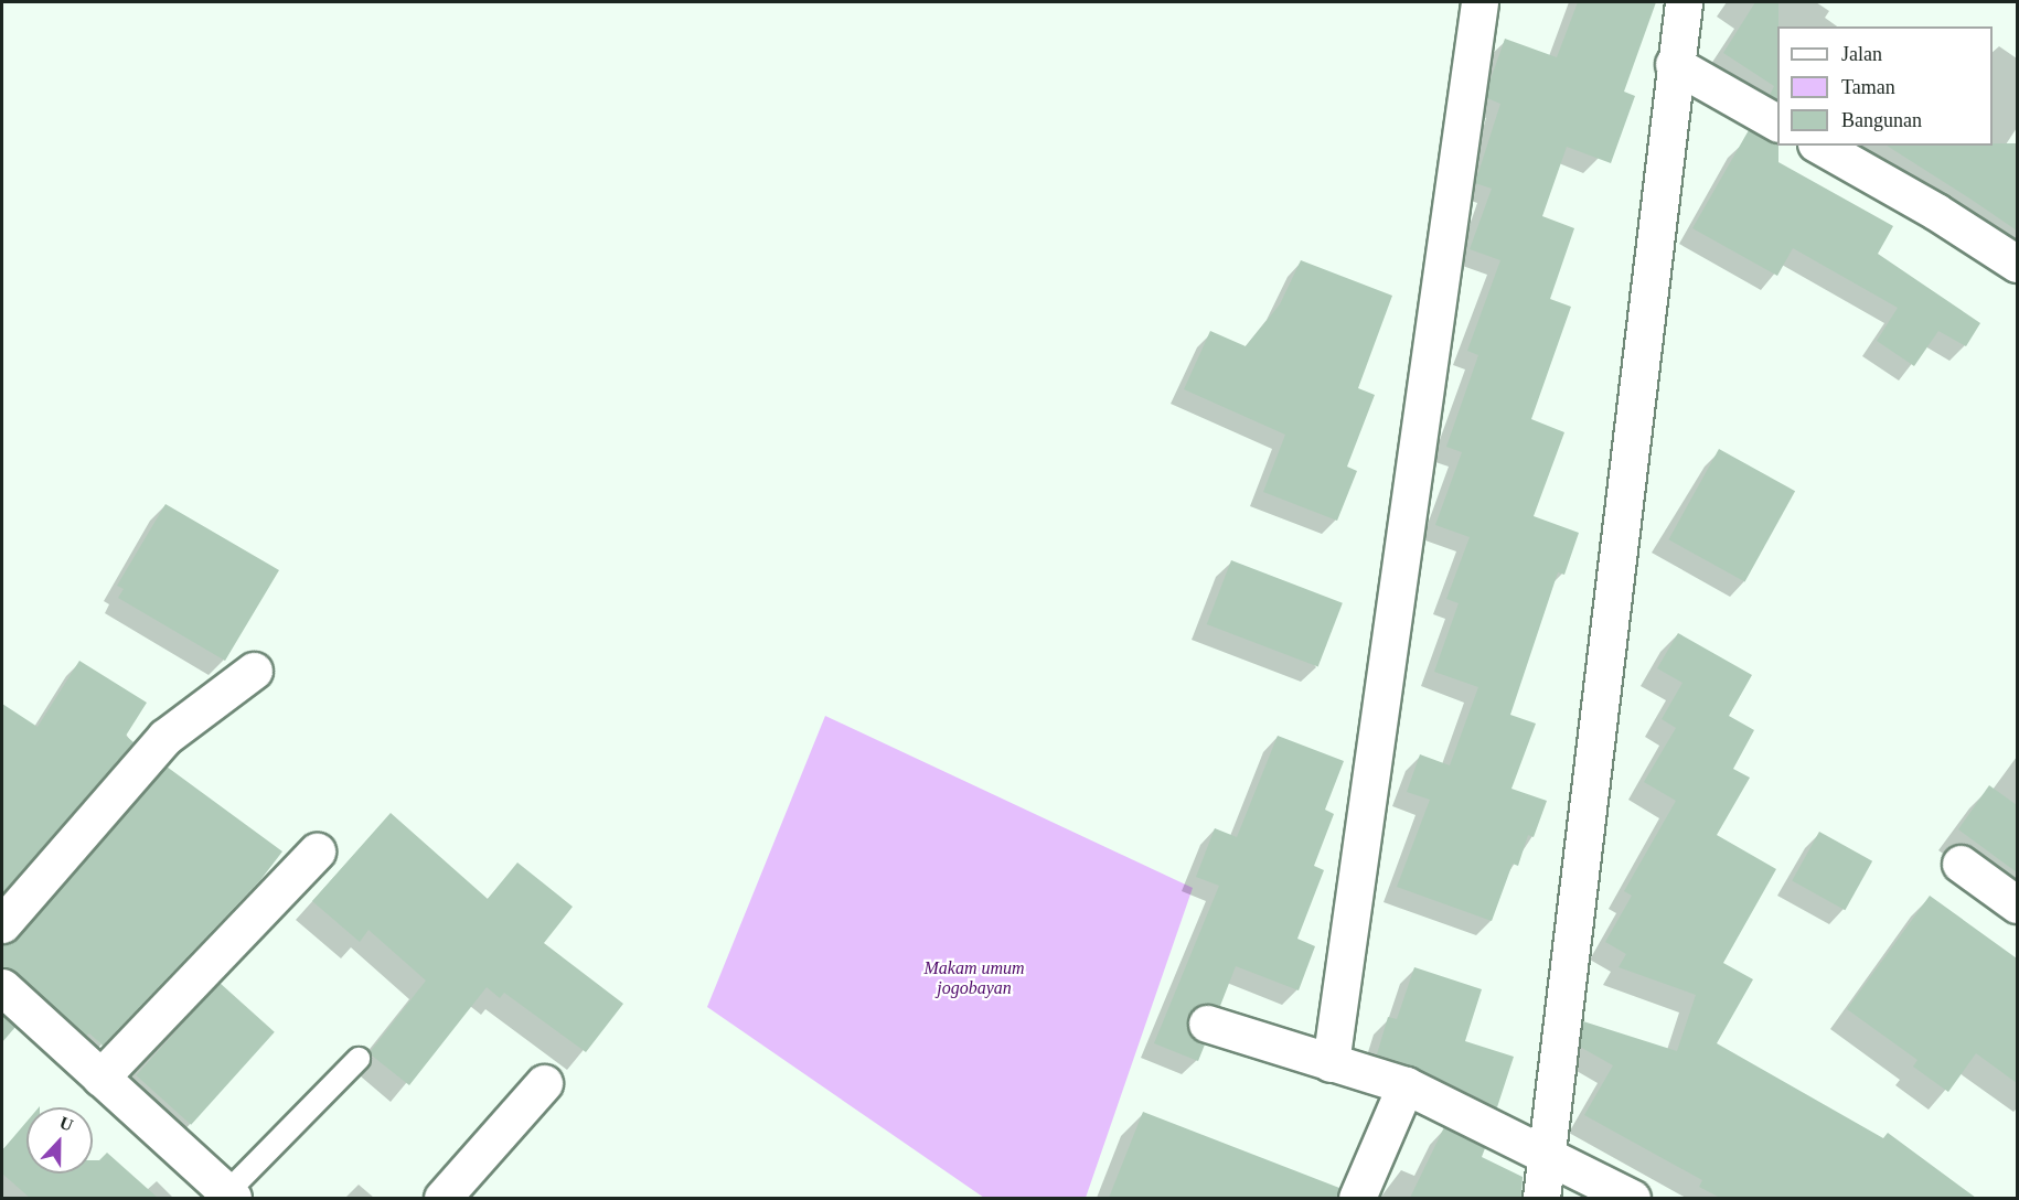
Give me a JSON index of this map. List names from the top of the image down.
{
  "parks": ["Makam umum jogobayan"],
  "legend": ["Jalan", "Taman", "Bangunan"],
  "north": "top"
}
